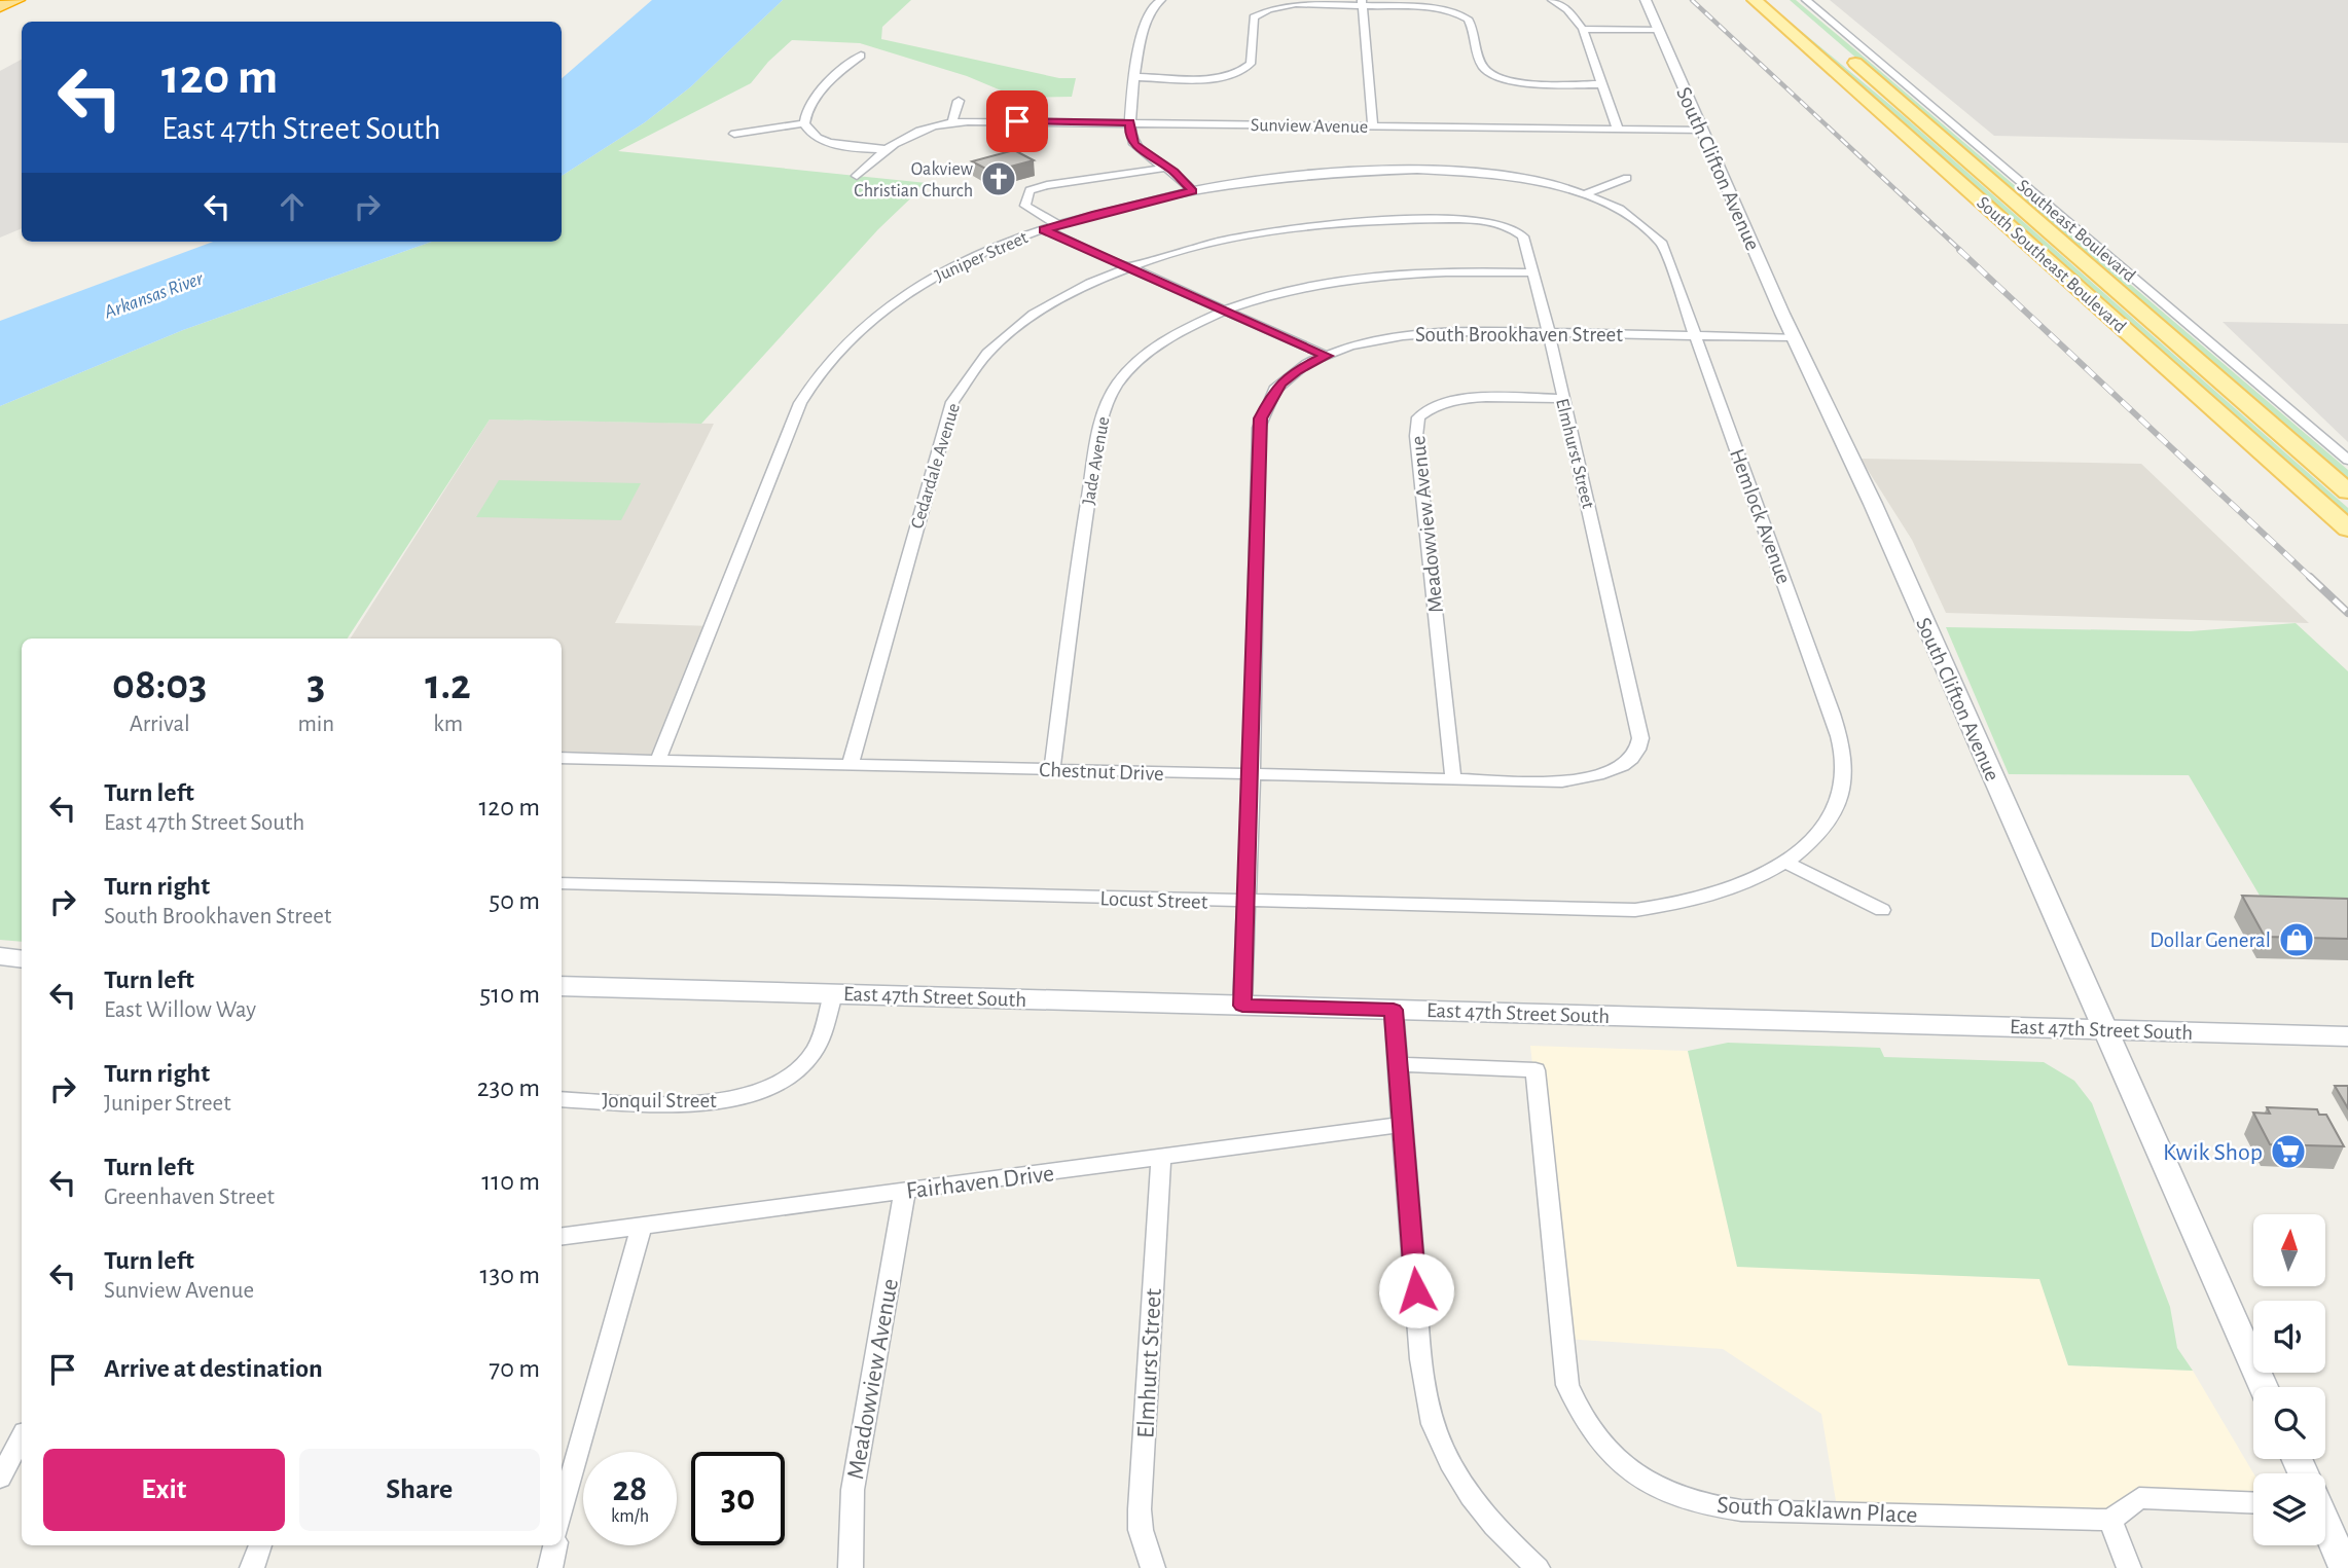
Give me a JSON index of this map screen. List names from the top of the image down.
{
  "streets": {
    "main road": ["South Southeast Boulevard", "East 47th Street South"],
    "street": [
      "Sunview Avenue",
      "South Clifton Avenue",
      "Southeast Boulevard",
      "Juniper Street",
      "South Brookhaven Street",
      "Elmhurst Street",
      "Jade Avenue",
      "Cedardale Avenue",
      "Hemlock Avenue",
      "Meadowview Avenue",
      "Chestnut Drive",
      "Locust Street",
      "Jonquil Street",
      "Fairhaven Drive",
      "South Oaklawn Place"
    ]
  },
  "crossings": [
    ["Sunview Avenue", "South Clifton Avenue"],
    ["South Clifton Avenue", "South Brookhaven Street"],
    ["South Clifton Avenue", "East 47th Street South"],
    ["Juniper Street", "Hemlock Avenue"],
    ["Juniper Street", "Chestnut Drive"],
    ["South Brookhaven Street", "Elmhurst Street"],
    ["South Brookhaven Street", "Hemlock Avenue"],
    ["South Brookhaven Street", "Chestnut Drive"],
    ["South Brookhaven Street", "Locust Street"],
    ["South Brookhaven Street", "East 47th Street South"],
    ["Elmhurst Street", "Jade Avenue"],
    ["Elmhurst Street", "Cedardale Avenue"],
    ["Elmhurst Street", "Meadowview Avenue"],
    ["Elmhurst Street", "Chestnut Drive"],
    ["Elmhurst Street", "Fairhaven Drive"],
    ["Jade Avenue", "Chestnut Drive"],
    ["Cedardale Avenue", "Chestnut Drive"],
    ["Hemlock Avenue", "Locust Street"],
    ["Meadowview Avenue", "Chestnut Drive"],
    ["Meadowview Avenue", "Fairhaven Drive"],
    ["East 47th Street South", "Jonquil Street"]
  ],
  "water": ["Arkansas River"],
  "places": {
    "church": ["Oakview Christian Church"],
    "shop": ["Dollar General"],
    "supermarket": ["Kwik Shop"]
  },
  "north": "top",
  "page": {
    "turn": ["120 m", "East 47th Street South"],
    "eta": [
      "08:03",
      "Arrival",
      "3",
      "min",
      "1.2",
      "km"
    ],
    "list": [
      {
        "name": "Turn left",
        "note": "East 47th Street South",
        "value": "120 m"
      },
      {
        "name": "Turn right",
        "note": "South Brookhaven Street",
        "value": "50 m"
      },
      {
        "name": "Turn left",
        "note": "East Willow Way",
        "value": "510 m"
      },
      {
        "name": "Turn right",
        "note": "Juniper Street",
        "value": "230 m"
      },
      {
        "name": "Turn left",
        "note": "Greenhaven Street",
        "value": "110 m"
      },
      {
        "name": "Turn left",
        "note": "Sunview Avenue",
        "value": "130 m"
      },
      {
        "name": "Arrive at destination",
        "value": "70 m"
      }
    ],
    "buttons": ["Exit", "Share"],
    "speed": "28 km/h",
    "limit": "30"
  }
}
